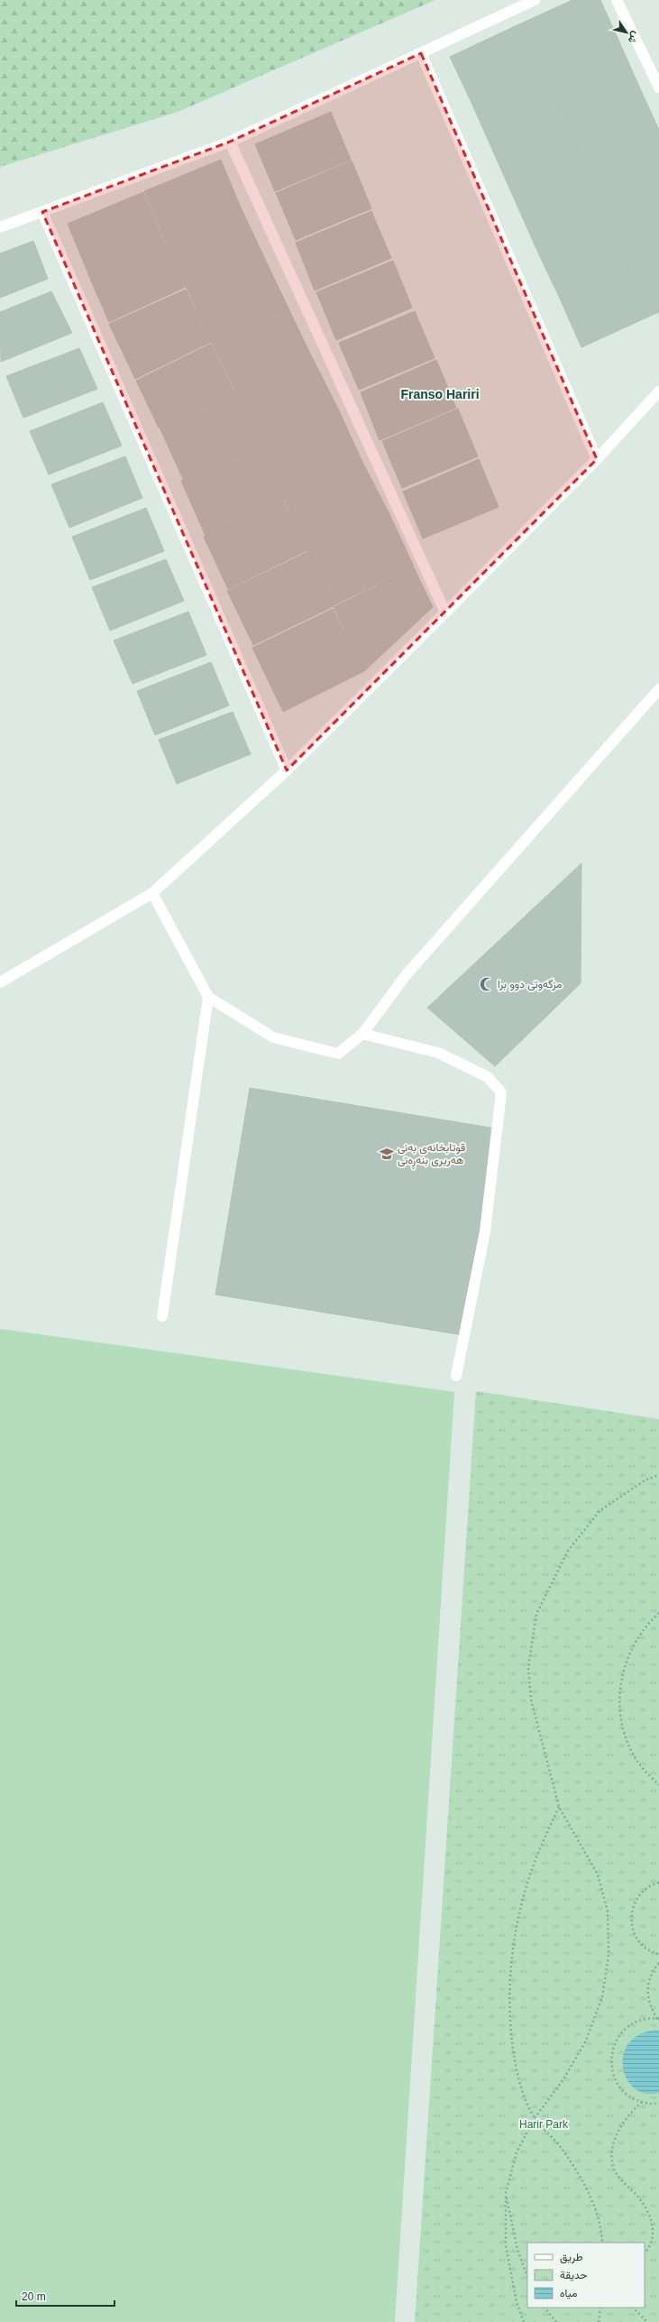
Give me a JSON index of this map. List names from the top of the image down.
{
  "districts": ["Franso Hariri"],
  "parks": ["Harir Park"],
  "places": {
    "mosque": ["مزگەوتی دوو برا"],
    "school or university": ["قوتابخانەی بەنی هەریری بنەڕەتی"]
  },
  "legend": ["طريق", "حديقة", "مياه"],
  "scale_bar": "20 m",
  "north": "bottom right"
}
